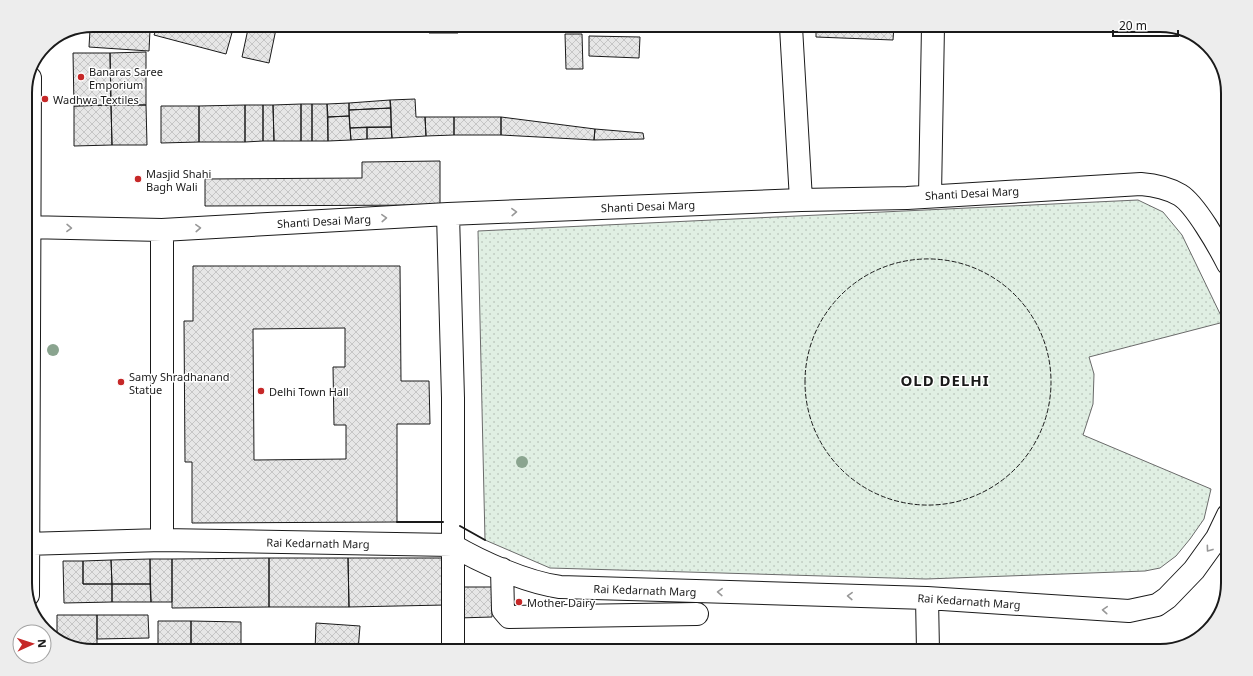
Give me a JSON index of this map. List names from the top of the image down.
{
  "streets": {
    "street": ["Shanti Desai Marg", "Rai Kedarnath Marg"]
  },
  "one_way": ["Shanti Desai Marg", "Rai Kedarnath Marg"],
  "districts": ["OLD DELHI"],
  "places": [
    "Banaras Saree Emporium",
    "Wadhwa Textiles",
    "Masjid Shahi Bagh Wali",
    "Samy Shradhanand Statue",
    "Delhi Town Hall",
    "Mother Dairy"
  ],
  "scale_bar": "20 m",
  "north": "right"
}
